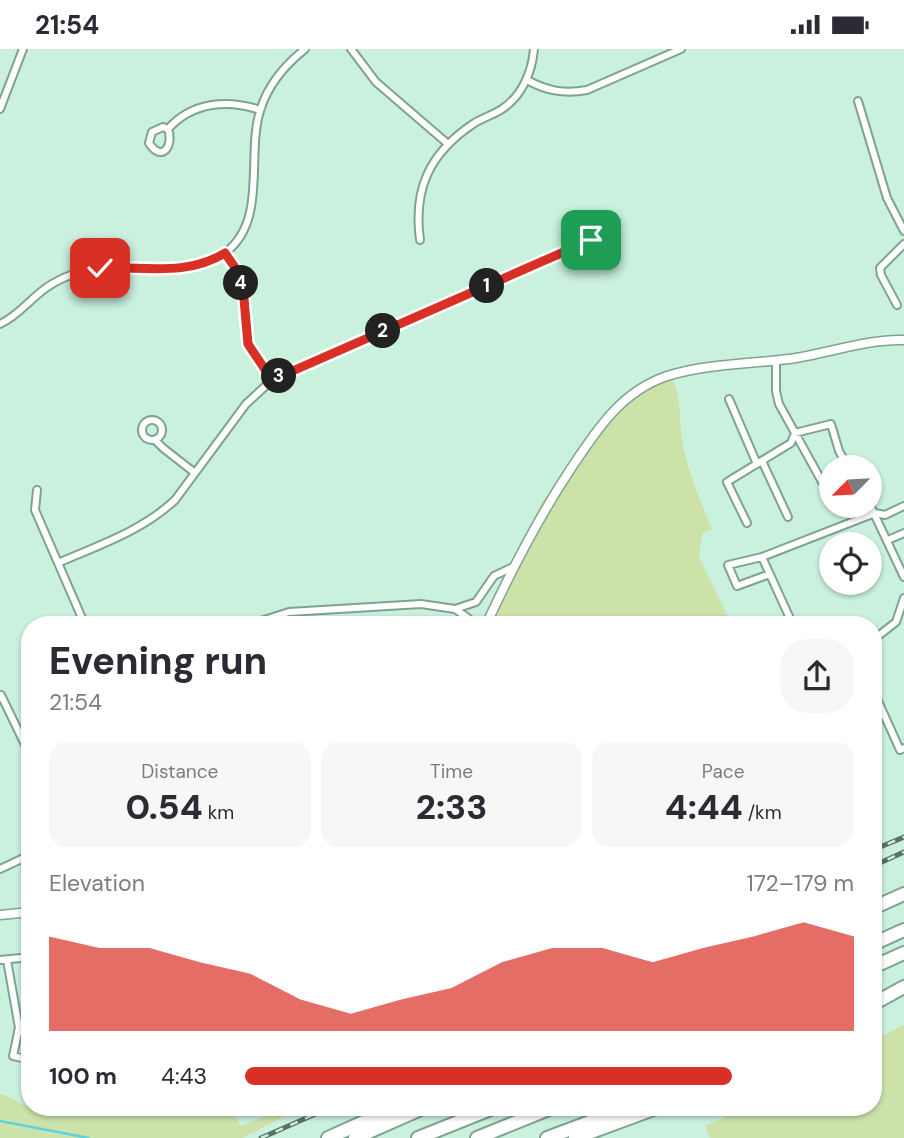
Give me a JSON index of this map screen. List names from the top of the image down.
{
  "north": "bottom left",
  "page": {
    "status": "21:54",
    "pins": [
      "4",
      "1",
      "2",
      "3"
    ],
    "heading": ["Evening run", "21:54"],
    "stats": [
      ["Distance", "0.54 km"],
      ["Time", "2:33"],
      ["Pace", "4:44 /km"]
    ],
    "chart": ["Elevation", "172–179 m"],
    "list": [
      {
        "name": "100 m",
        "note": "4:43"
      }
    ]
  }
}
